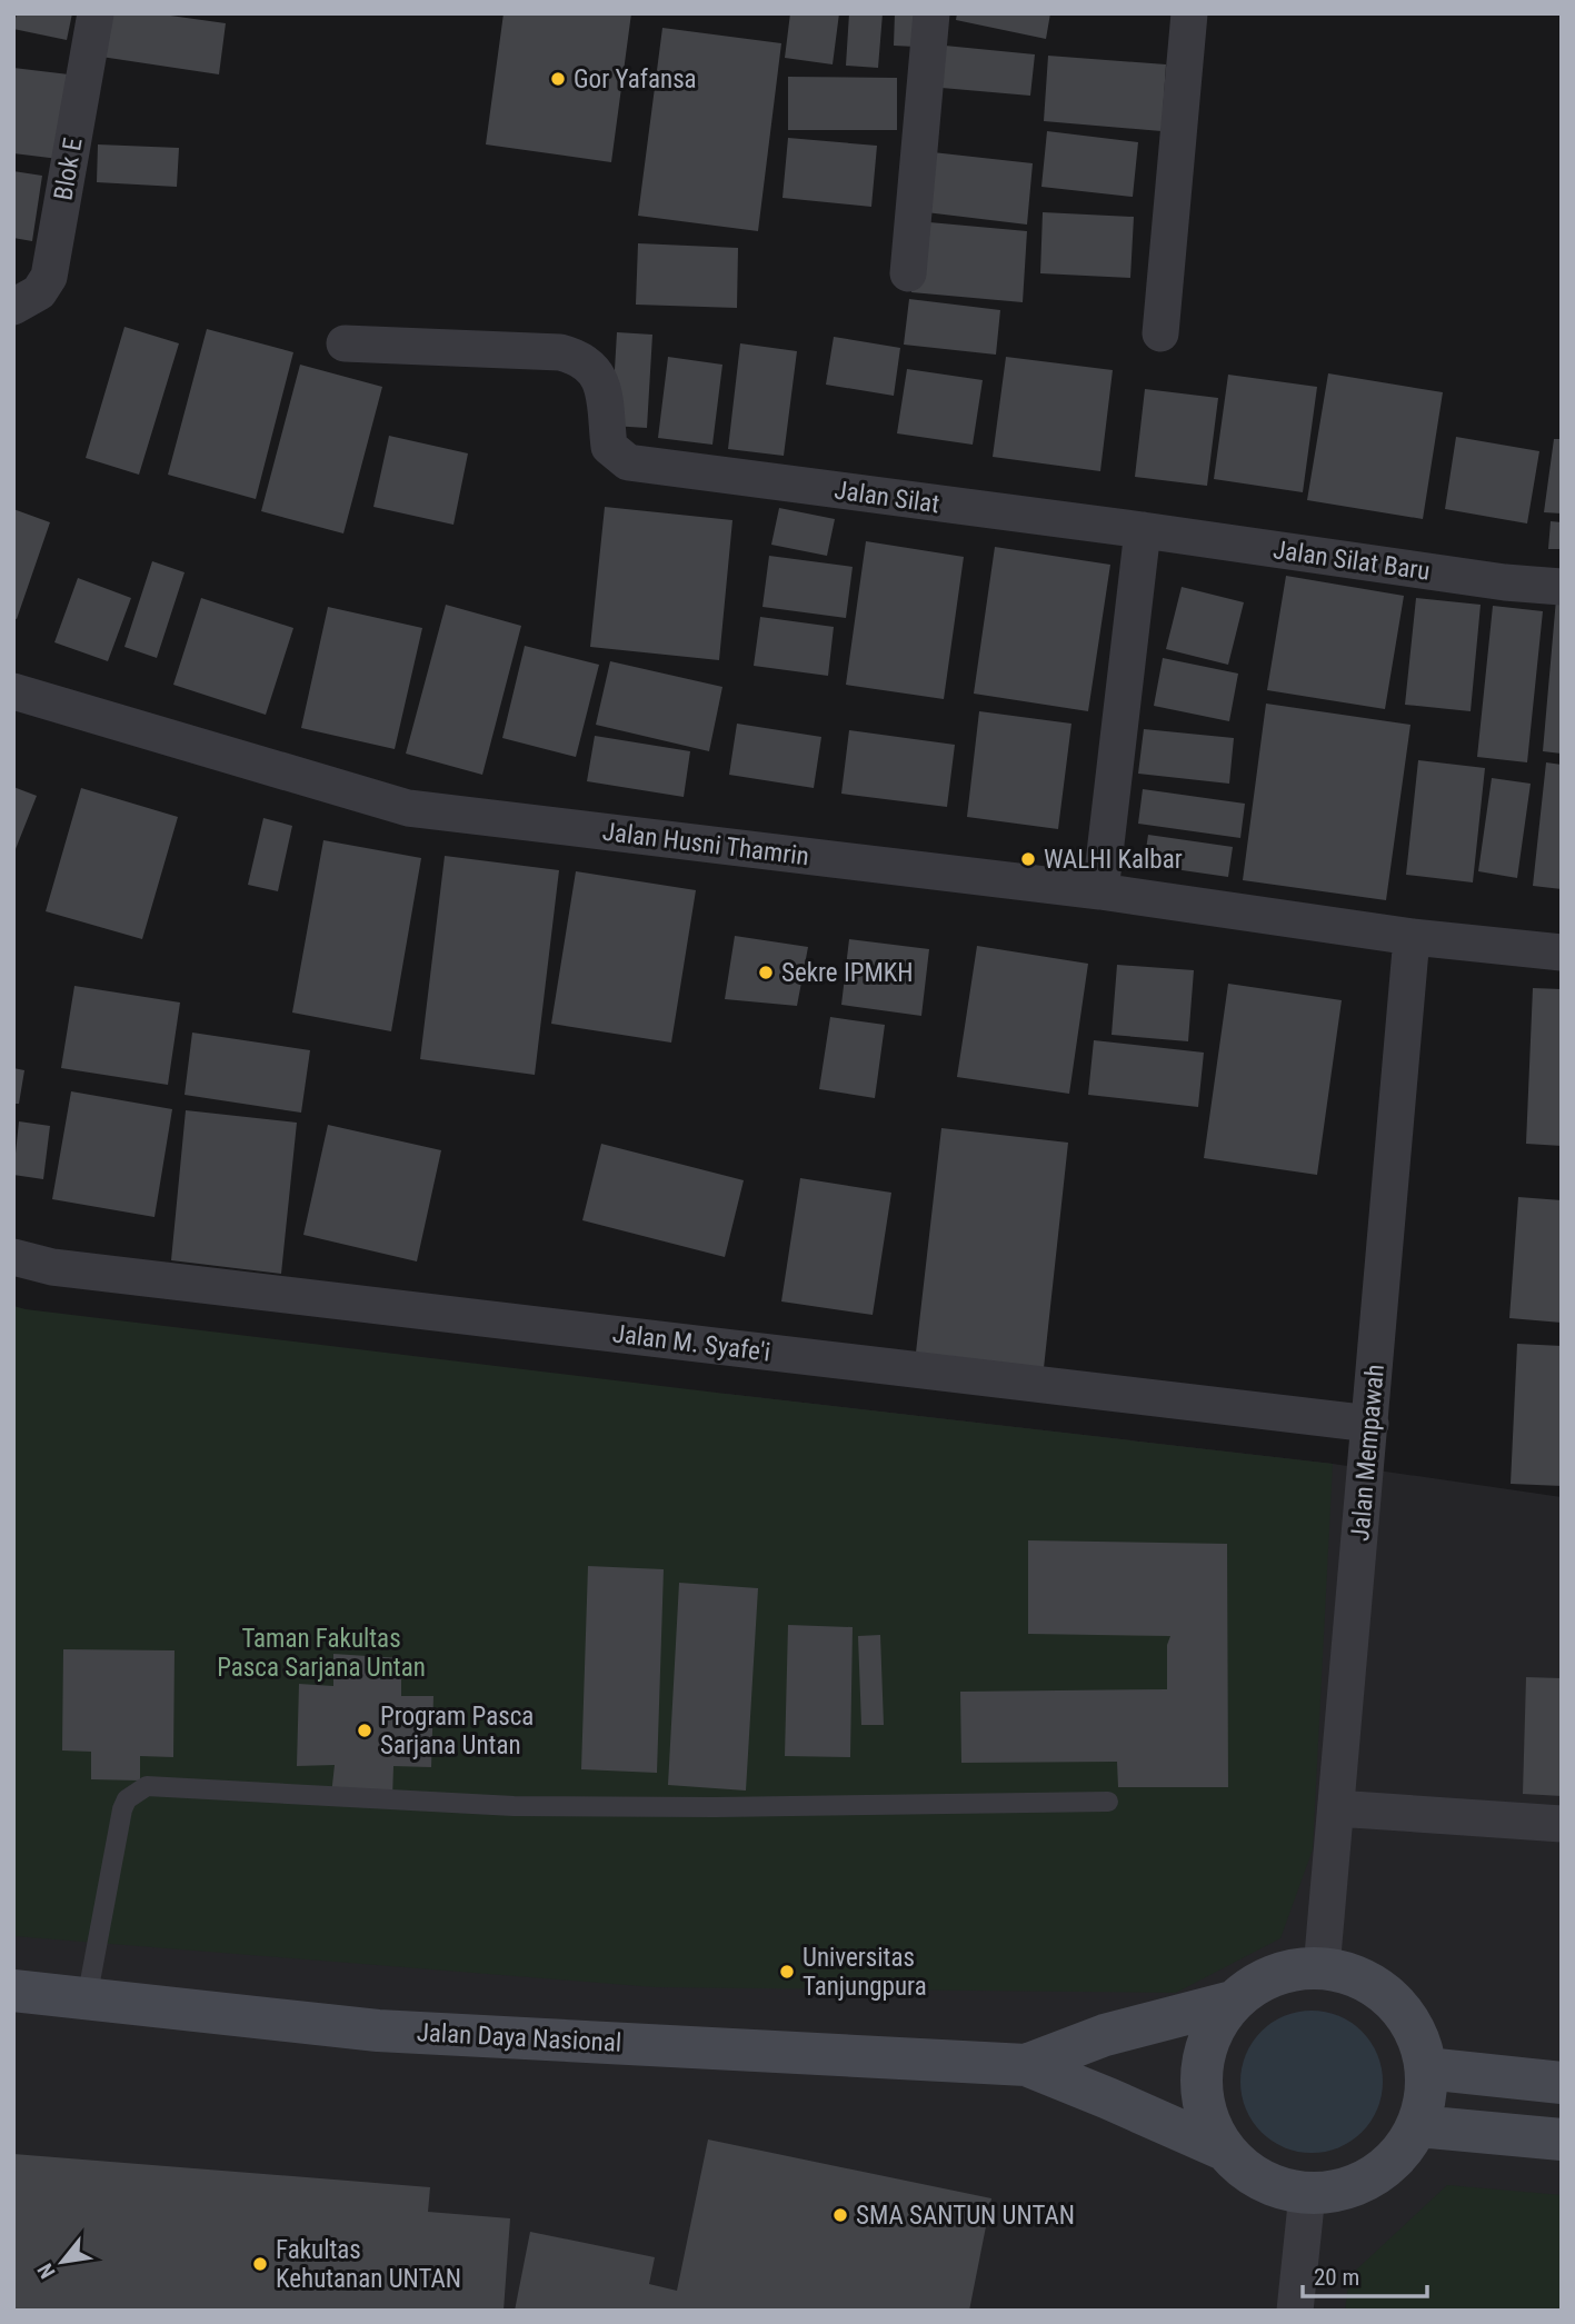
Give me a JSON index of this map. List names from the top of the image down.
{
  "streets": {
    "street": [
      "Blok E",
      "Jalan Silat",
      "Jalan Silat Baru",
      "Jalan Husni Thamrin",
      "Jalan M. Syafe'i",
      "Jalan Mempawah",
      "Jalan Daya Nasional"
    ]
  },
  "crossings": [
    ["Jalan Silat", "Jalan Silat Baru"],
    ["Jalan Husni Thamrin", "Jalan Mempawah"],
    ["Jalan M. Syafe'i", "Jalan Mempawah"],
    ["Jalan Mempawah", "Jalan Daya Nasional"]
  ],
  "parks": ["Taman Fakultas Pasca Sarjana Untan"],
  "places": [
    "Gor Yafansa",
    "WALHI Kalbar",
    "Sekre IPMKH",
    "Program Pasca Sarjana Untan",
    "Universitas Tanjungpura",
    "SMA SANTUN UNTAN",
    "Fakultas Kehutanan UNTAN"
  ],
  "scale_bar": "20 m",
  "north": "bottom left"
}
